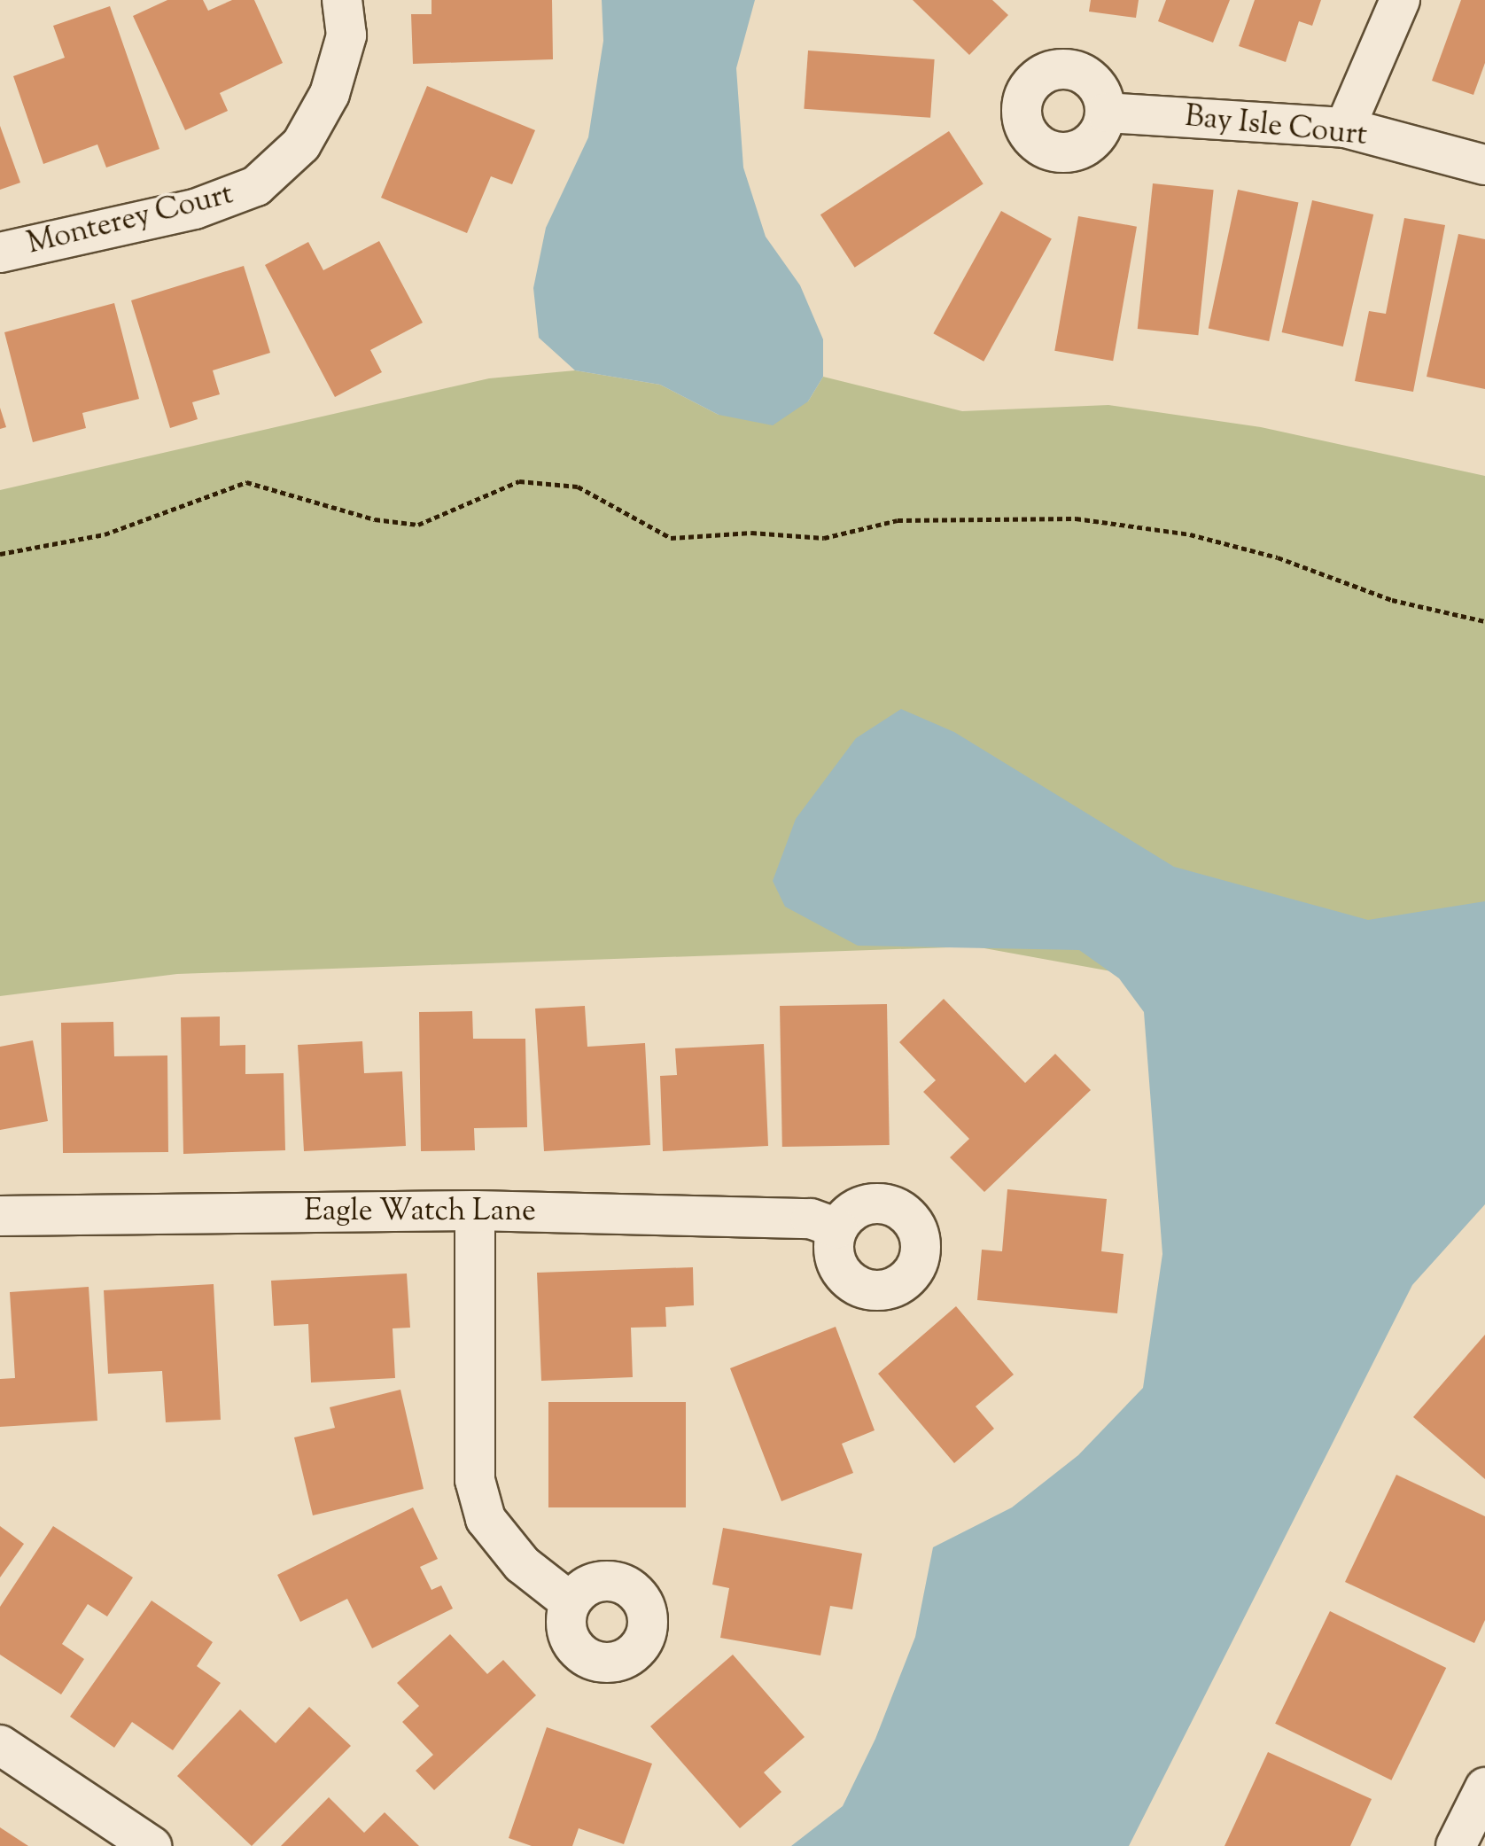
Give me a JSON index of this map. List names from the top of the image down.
{
  "streets": {
    "street": ["Bay Isle Court", "Monterey Court", "Eagle Watch Lane"]
  }
}
